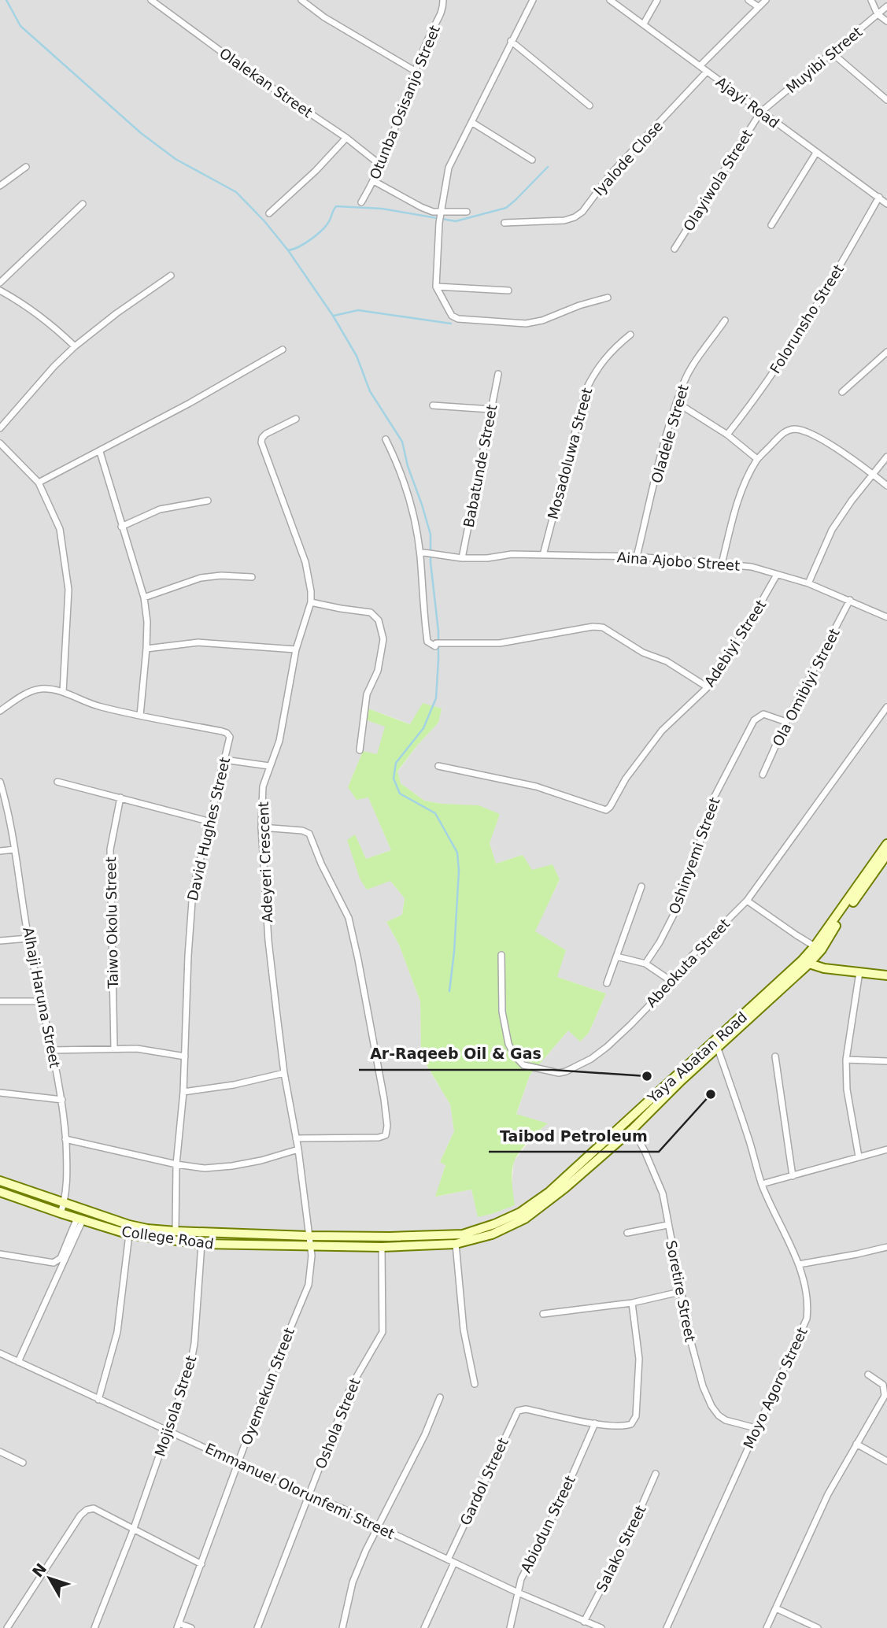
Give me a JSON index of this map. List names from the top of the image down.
{
  "streets": {
    "main road": ["Yaya Abatan Road", "College Road"],
    "street": [
      "Muyibi Street",
      "Olalekan Street",
      "Otunba Osisanjo Street",
      "Ajayi Road",
      "Iyalode Close",
      "Olayiwola Street",
      "Folorunsho Street",
      "Oladele Street",
      "Mosadoluwa Street",
      "Babatunde Street",
      "Aina Ajobo Street",
      "Adebiyi Street",
      "Ola Omibiyi Street",
      "David Hughes Street",
      "Oshinyemi Street",
      "Adeyeri Crescent",
      "Taiwo Okolu Street",
      "Abeokuta Street",
      "Alhaji Haruna Street",
      "Soretire Street",
      "Oyemekun Street",
      "Moyo Agoro Street",
      "Mojisola Street",
      "Oshola Street",
      "Gardol Street",
      "Emmanuel Olorunfemi Street",
      "Abiodun Street",
      "Salako Street"
    ]
  },
  "crossings": [
    ["Muyibi Street", "Ajayi Road"],
    ["Muyibi Street", "Olayiwola Street"],
    ["Olalekan Street", "Otunba Osisanjo Street"],
    ["Ajayi Road", "Iyalode Close"],
    ["Ajayi Road", "Olayiwola Street"],
    ["Ajayi Road", "Folorunsho Street"],
    ["Oladele Street", "Aina Ajobo Street"],
    ["Mosadoluwa Street", "Aina Ajobo Street"],
    ["Babatunde Street", "Aina Ajobo Street"],
    ["Aina Ajobo Street", "Adebiyi Street"],
    ["Aina Ajobo Street", "Ola Omibiyi Street"],
    ["Ola Omibiyi Street", "Oshinyemi Street"],
    ["David Hughes Street", "College Road"],
    ["Adeyeri Crescent", "Yaya Abatan Road"],
    ["Adeyeri Crescent", "College Road"],
    ["Adeyeri Crescent", "Oyemekun Street"],
    ["Alhaji Haruna Street", "College Road"],
    ["Yaya Abatan Road", "College Road"],
    ["Yaya Abatan Road", "Soretire Street"],
    ["Yaya Abatan Road", "Oyemekun Street"],
    ["Yaya Abatan Road", "Moyo Agoro Street"],
    ["Yaya Abatan Road", "Oshola Street"],
    ["College Road", "Oyemekun Street"],
    ["College Road", "Mojisola Street"],
    ["Soretire Street", "Moyo Agoro Street"],
    ["Oyemekun Street", "Emmanuel Olorunfemi Street"],
    ["Mojisola Street", "Emmanuel Olorunfemi Street"],
    ["Oshola Street", "Emmanuel Olorunfemi Street"],
    ["Gardol Street", "Emmanuel Olorunfemi Street"],
    ["Gardol Street", "Abiodun Street"],
    ["Emmanuel Olorunfemi Street", "Abiodun Street"],
    ["Emmanuel Olorunfemi Street", "Salako Street"]
  ],
  "places": ["Ar-Raqeeb Oil & Gas", "Taibod Petroleum"],
  "north": "top left"
}
